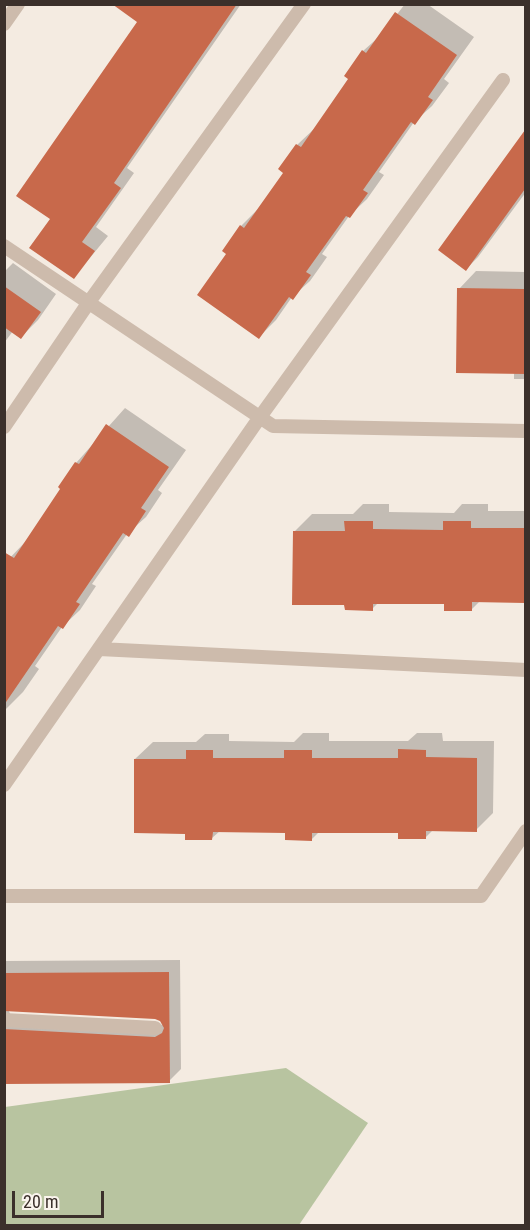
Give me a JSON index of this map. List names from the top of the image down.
{
  "scale_bar": "20 m"
}
